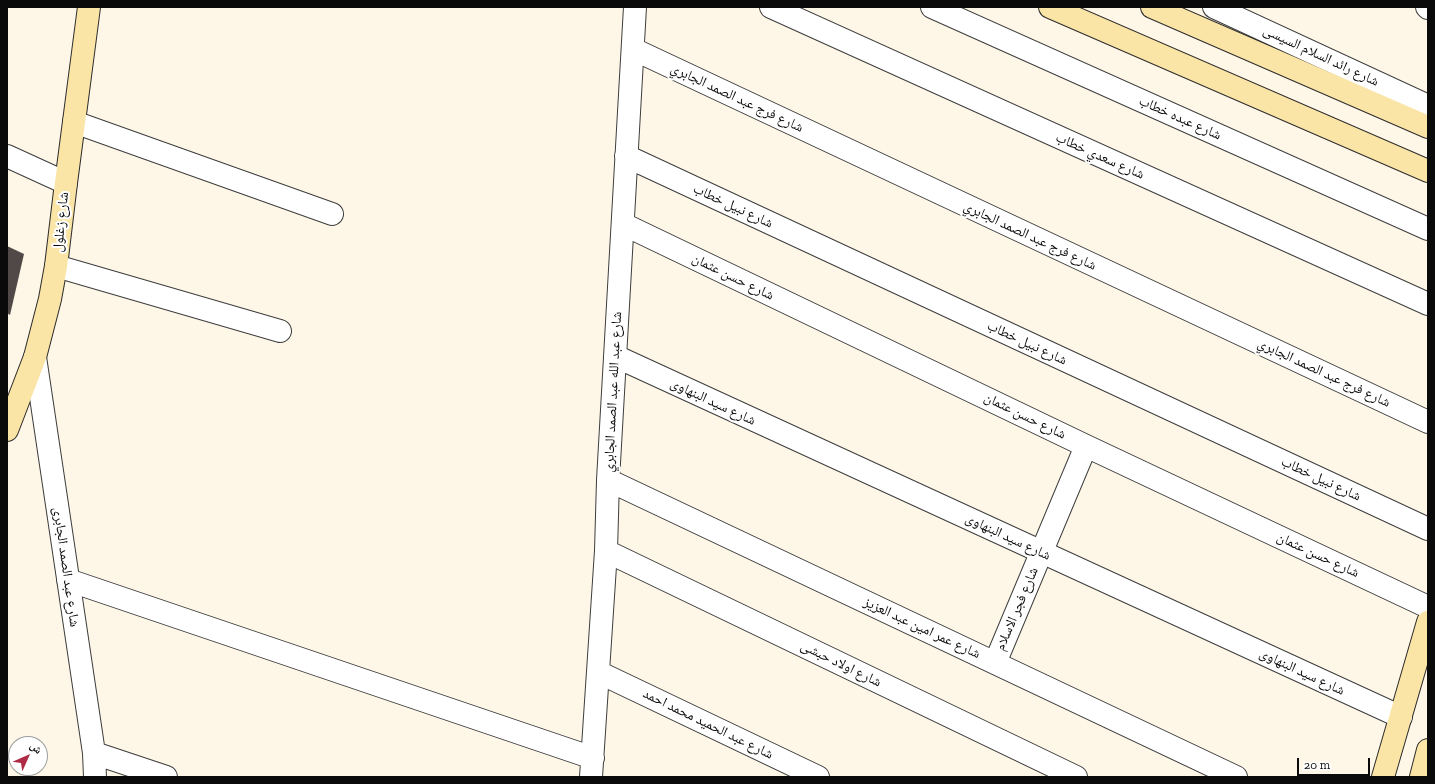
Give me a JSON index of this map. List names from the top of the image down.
{
  "streets": {
    "main road": ["شارع زغلول"],
    "street": [
      "شارع رائد السلام السيسى",
      "شارع فرج عبد الصمد الجابري",
      "شارع عبده خطاب",
      "شارع سعدي خطاب",
      "شارع نبيل خطاب",
      "شارع حسن عثمان",
      "شارع عبد الله عبد الصمد الجابري",
      "شارع سيد البنهاوى",
      "شارع عبد الصمد الجابرى",
      "شارع فجر الاسلام",
      "شارع عمر امين عبد العزيز",
      "شارع اولاد حبشى",
      "شارع عبد الحميد محمد احمد"
    ]
  },
  "crossings": [
    ["شارع فرج عبد الصمد الجابري", "شارع عبد الله عبد الصمد الجابري"],
    ["شارع نبيل خطاب", "شارع عبد الله عبد الصمد الجابري"],
    ["شارع زغلول", "شارع عبد الصمد الجابرى"],
    ["شارع حسن عثمان", "شارع عبد الله عبد الصمد الجابري"],
    ["شارع حسن عثمان", "شارع فجر الاسلام"],
    ["شارع عبد الله عبد الصمد الجابري", "شارع سيد البنهاوى"],
    ["شارع عبد الله عبد الصمد الجابري", "شارع عمر امين عبد العزيز"],
    ["شارع عبد الله عبد الصمد الجابري", "شارع اولاد حبشى"],
    ["شارع عبد الله عبد الصمد الجابري", "شارع عبد الحميد محمد احمد"],
    ["شارع سيد البنهاوى", "شارع فجر الاسلام"],
    ["شارع فجر الاسلام", "شارع عمر امين عبد العزيز"]
  ],
  "scale_bar": "20 m",
  "north": "top right"
}
